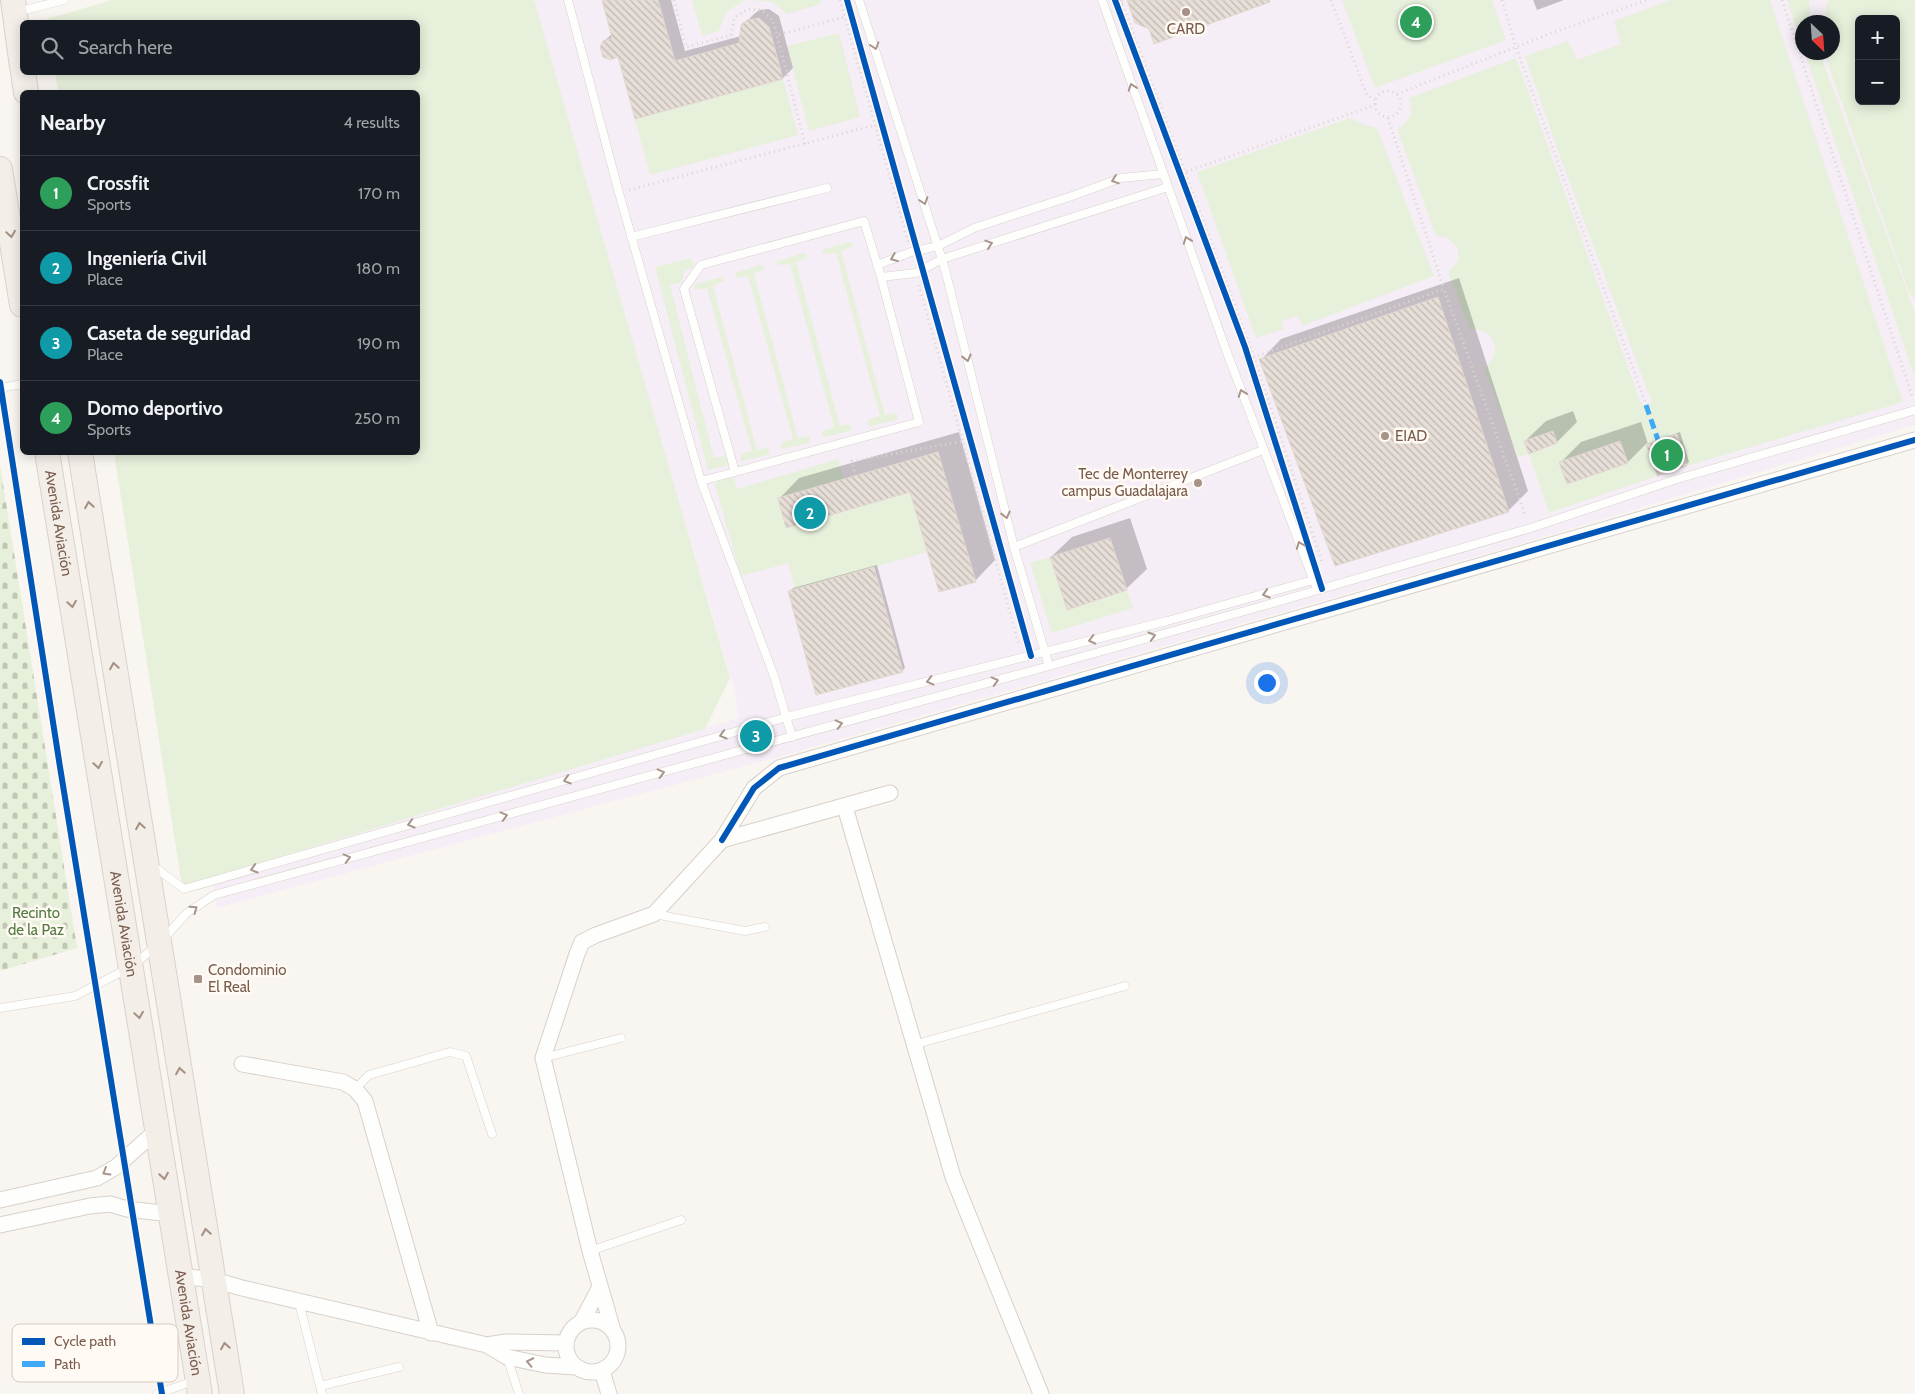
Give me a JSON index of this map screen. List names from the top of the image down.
{
  "streets": {
    "main road": ["Avenida Aviación"]
  },
  "parks": ["Recinto de la Paz"],
  "places": {
    "other": ["CARD", "EIAD", "Tec de Monterrey campus Guadalajara"],
    "transit": ["Condominio El Real"]
  },
  "legend": ["Cycle path", "Path"],
  "north": "bottom right",
  "page": {
    "pins": [
      "4",
      "1",
      "2",
      "3"
    ],
    "map_buttons": ["+", "−"],
    "search": "Search here",
    "heading": ["Nearby", "4 results"],
    "list": [
      {
        "mark": "1",
        "name": "Crossfit",
        "note": "Sports",
        "value": "170 m"
      },
      {
        "mark": "2",
        "name": "Ingeniería Civil",
        "note": "Place",
        "value": "180 m"
      },
      {
        "mark": "3",
        "name": "Caseta de seguridad",
        "note": "Place",
        "value": "190 m"
      },
      {
        "mark": "4",
        "name": "Domo deportivo",
        "note": "Sports",
        "value": "250 m"
      }
    ]
  }
}
